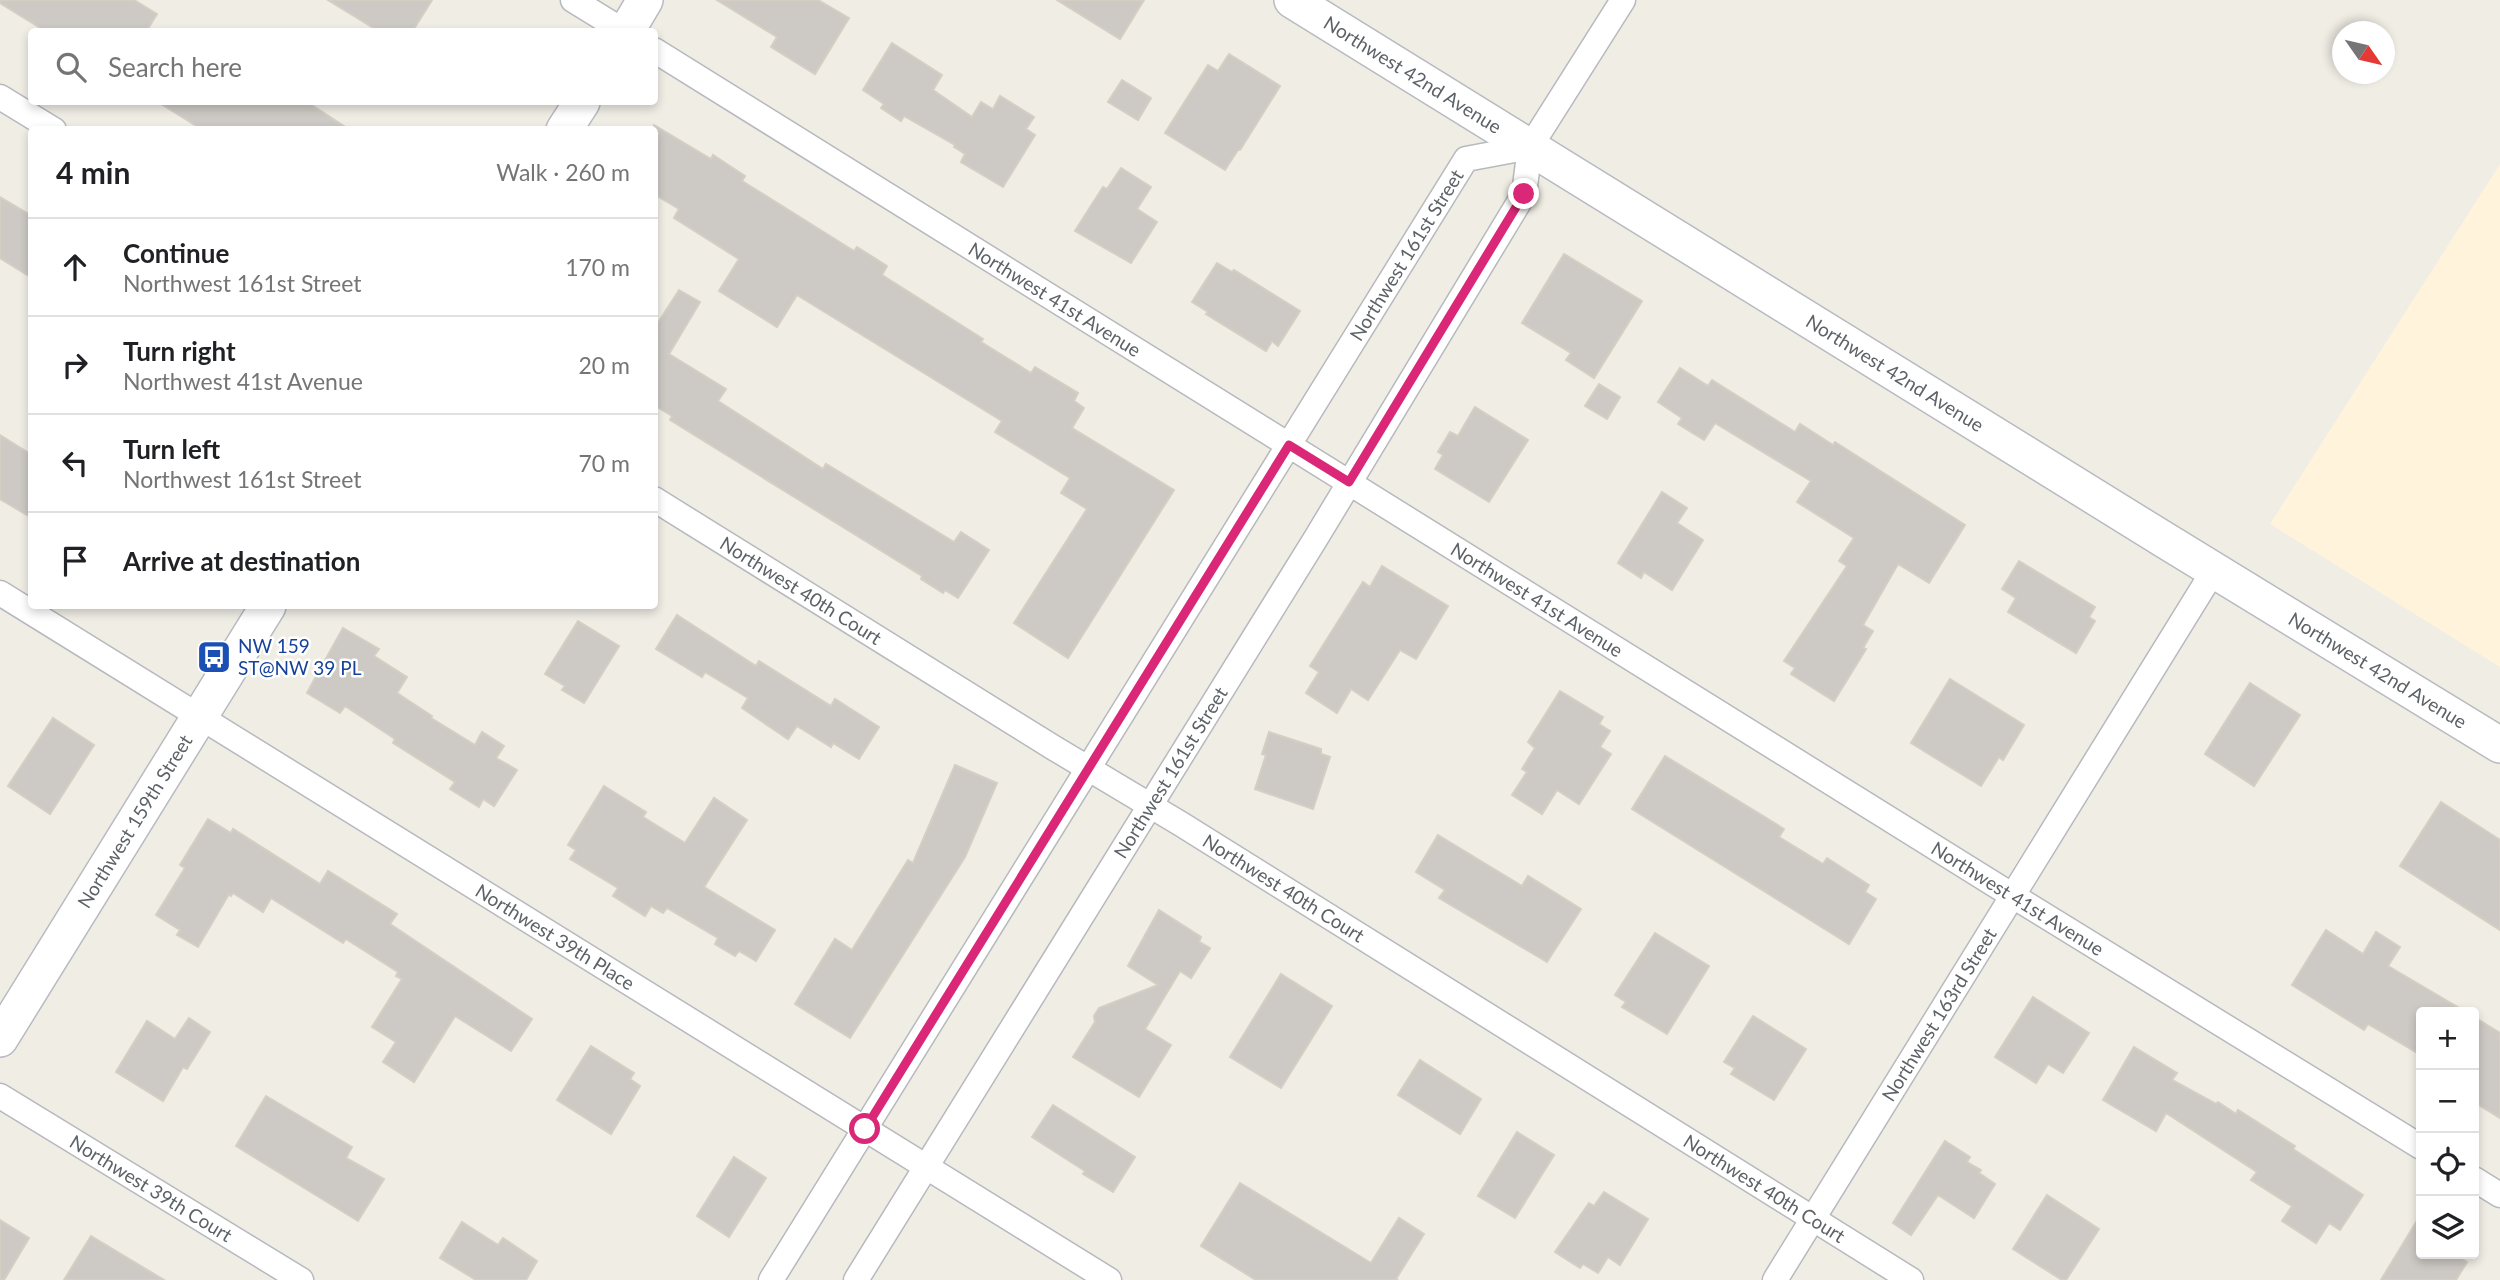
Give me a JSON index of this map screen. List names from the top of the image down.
{
  "streets": {
    "street": [
      "Northwest 42nd Avenue",
      "Northwest 161st Street",
      "Northwest 41st Avenue",
      "Northwest 40th Court",
      "Northwest 159th Street",
      "Northwest 39th Place",
      "Northwest 163rd Street",
      "Northwest 39th Court"
    ]
  },
  "crossings": [
    ["Northwest 42nd Avenue", "Northwest 161st Street"],
    ["Northwest 42nd Avenue", "Northwest 163rd Street"],
    ["Northwest 161st Street", "Northwest 41st Avenue"],
    ["Northwest 161st Street", "Northwest 40th Court"],
    ["Northwest 161st Street", "Northwest 39th Place"],
    ["Northwest 41st Avenue", "Northwest 163rd Street"],
    ["Northwest 40th Court", "Northwest 163rd Street"],
    ["Northwest 159th Street", "Northwest 39th Place"]
  ],
  "places": {
    "bus stop": ["NW 159 ST@NW 39 PL"]
  },
  "north": "bottom right",
  "page": {
    "search": "Search here",
    "heading": ["4 min", "Walk · 260 m"],
    "list": [
      ["Continue", "Northwest 161st Street", "170 m"],
      ["Turn right", "Northwest 41st Avenue", "20 m"],
      ["Turn left", "Northwest 161st Street", "70 m"],
      "Arrive at destination"
    ],
    "map_buttons": ["+", "−"]
  }
}
